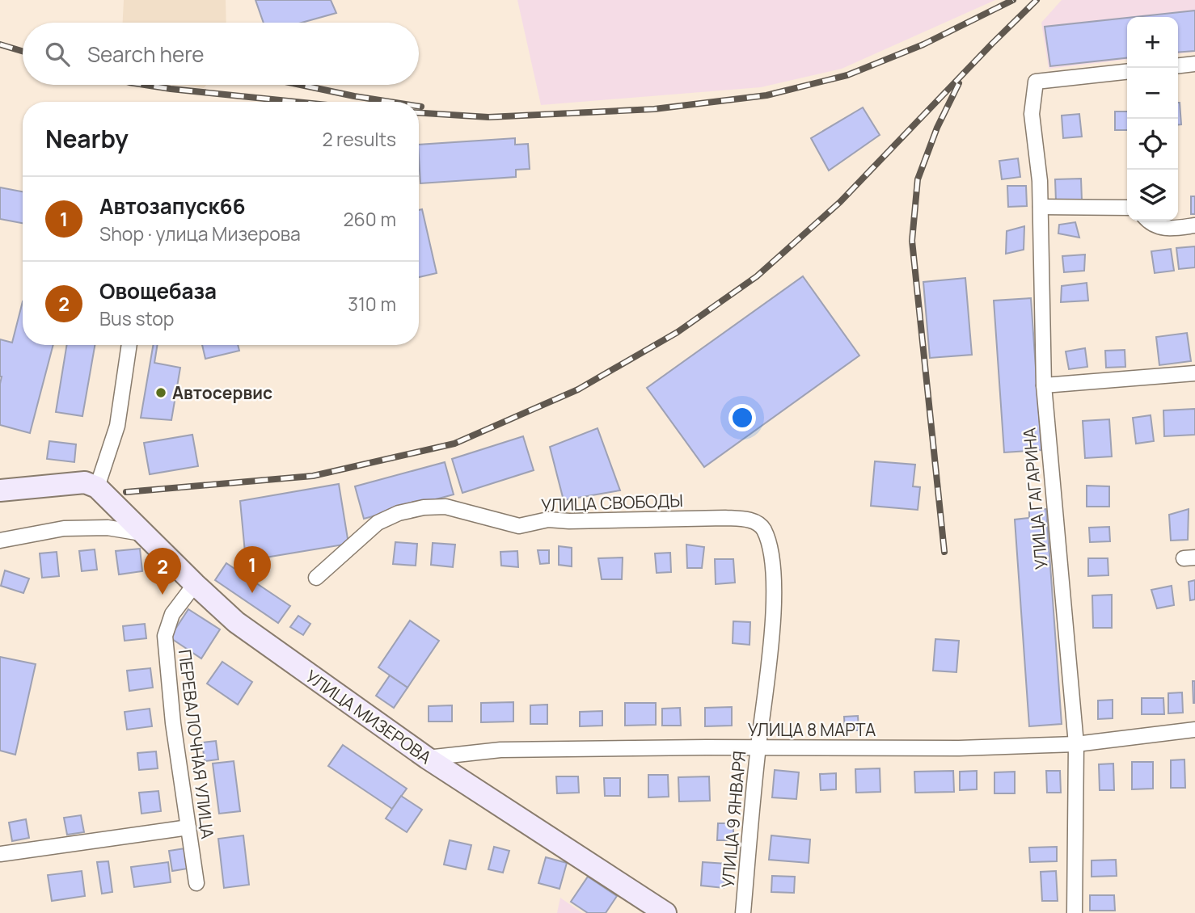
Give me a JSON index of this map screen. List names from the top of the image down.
{
  "streets": {
    "street": [
      "УЛИЦА ГАГАРИНА",
      "УЛИЦА СВОБОДЫ",
      "УЛИЦА МИЗЕРОВА",
      "УЛИЦА 8 МАРТА",
      "ПЕРЕВАЛОЧНАЯ УЛИЦА",
      "УЛИЦА 9 ЯНВАРЯ"
    ]
  },
  "crossings": [
    ["УЛИЦА ГАГАРИНА", "УЛИЦА 8 МАРТА"],
    ["УЛИЦА СВОБОДЫ", "УЛИЦА 9 ЯНВАРЯ"],
    ["УЛИЦА МИЗЕРОВА", "УЛИЦА 8 МАРТА"],
    ["УЛИЦА МИЗЕРОВА", "ПЕРЕВАЛОЧНАЯ УЛИЦА"],
    ["УЛИЦА 8 МАРТА", "УЛИЦА 9 ЯНВАРЯ"]
  ],
  "places": ["Автосервис"],
  "page": {
    "map_buttons": ["+", "−"],
    "search": "Search here",
    "heading": ["Nearby", "2 results"],
    "list": [
      {
        "mark": "1",
        "name": "Автозапуск66",
        "note": "Shop · улица Мизерова",
        "value": "260 m"
      },
      {
        "mark": "2",
        "name": "Овощебаза",
        "note": "Bus stop",
        "value": "310 m"
      }
    ],
    "pins": ["1", "2"]
  }
}
